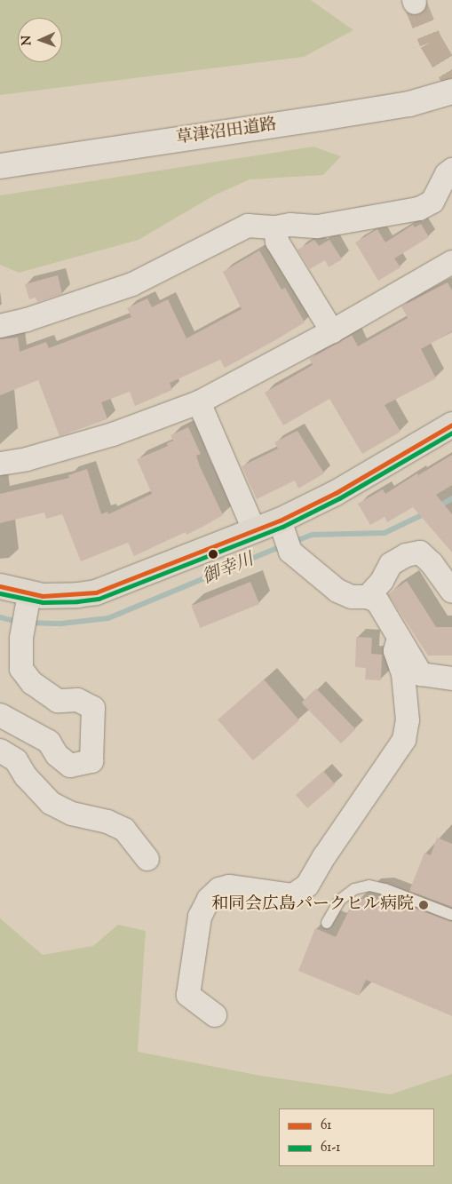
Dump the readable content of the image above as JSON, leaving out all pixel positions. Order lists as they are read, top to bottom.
{
  "streets": {
    "street": ["草津沼田道路"]
  },
  "water": ["御幸川"],
  "places": ["和同会広島パークヒル病院"],
  "lines": ["transit line 61", "transit line 61-1"],
  "legend": ["61", "61-1"],
  "north": "left"
}
